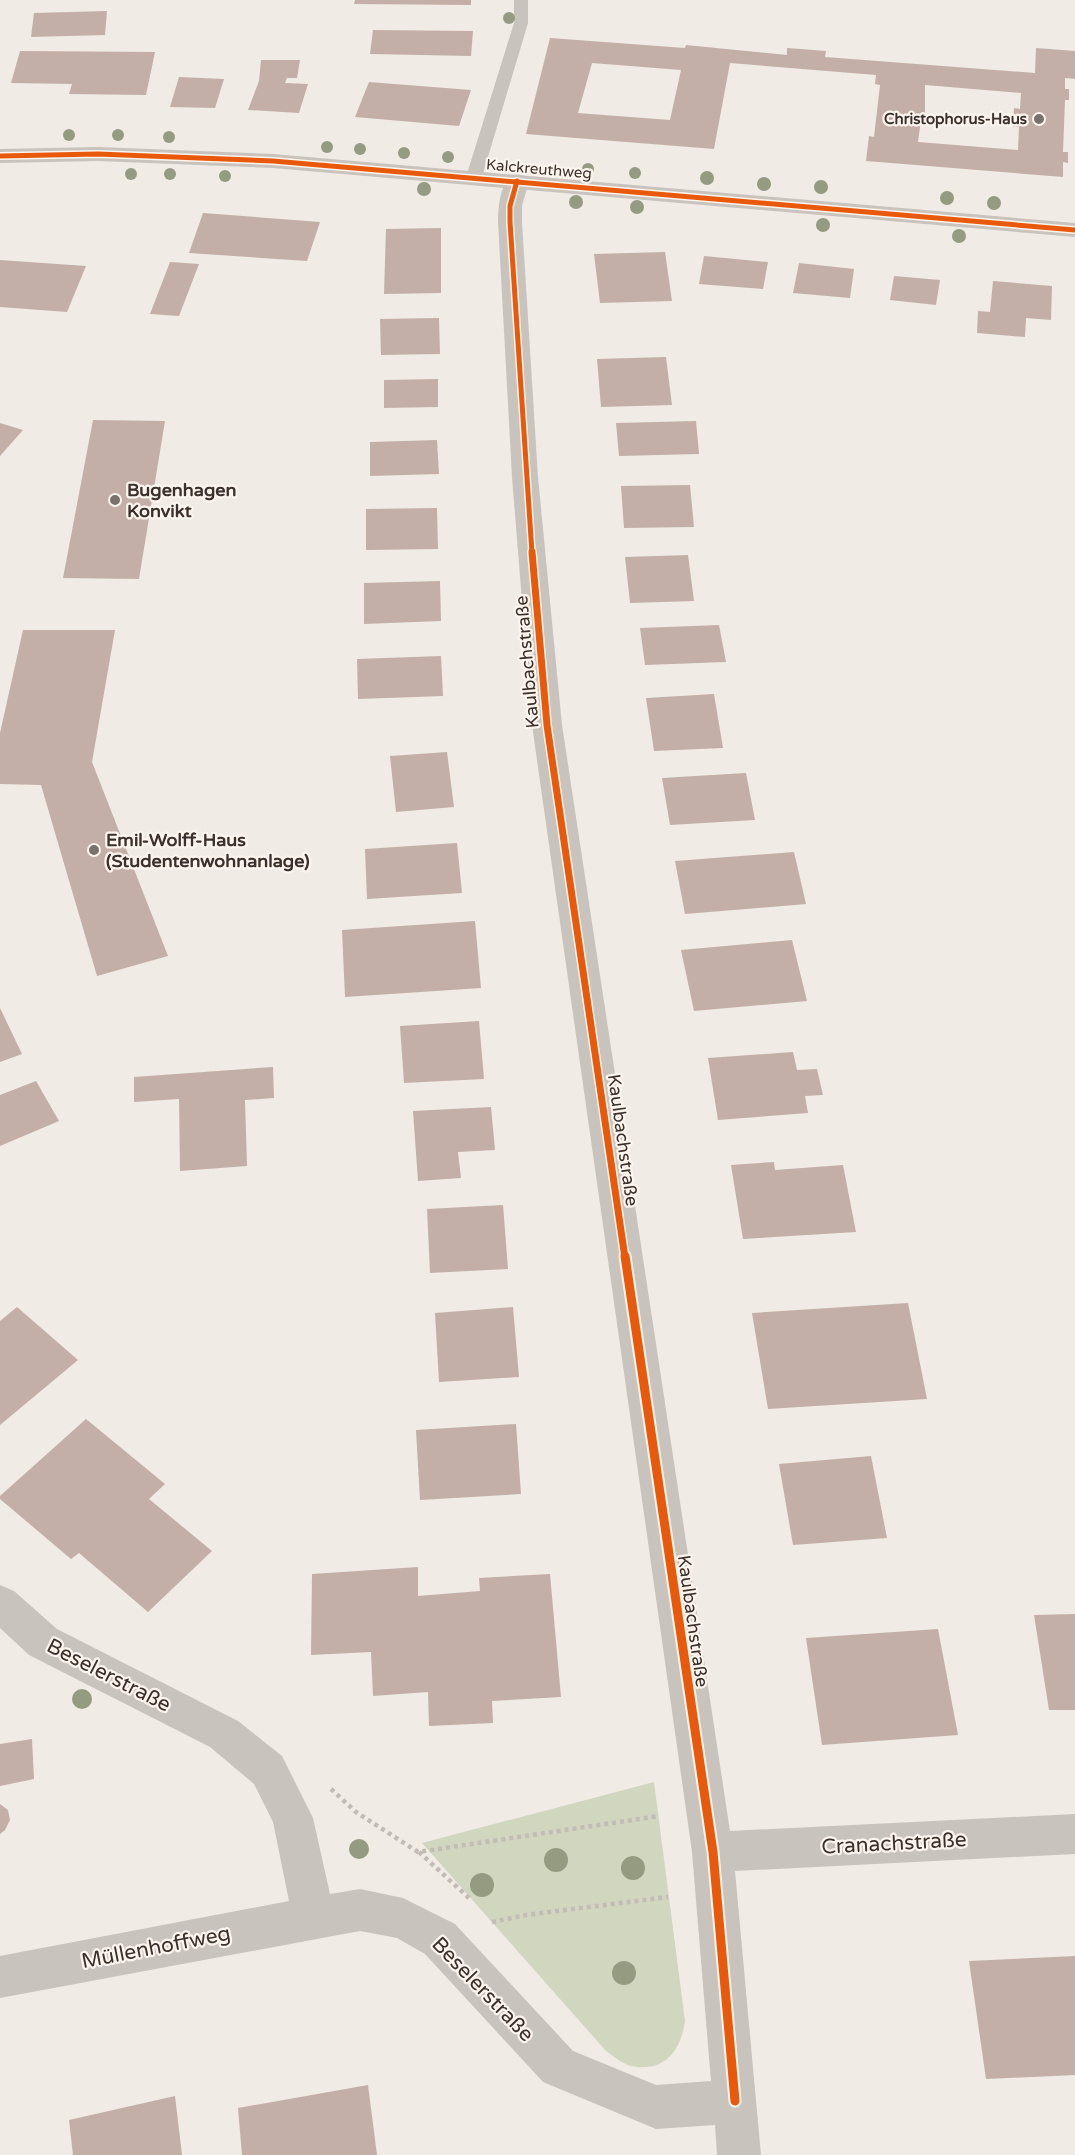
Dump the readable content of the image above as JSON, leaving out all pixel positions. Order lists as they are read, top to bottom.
{
  "streets": {
    "street": [
      "Kalckreuthweg",
      "Kaulbachstraße",
      "Beselerstraße",
      "Cranachstraße",
      "Müllenhoffweg"
    ]
  },
  "crossings": [
    ["Kalckreuthweg", "Kaulbachstraße"],
    ["Kaulbachstraße", "Beselerstraße"],
    ["Kaulbachstraße", "Cranachstraße"],
    ["Beselerstraße", "Müllenhoffweg"]
  ],
  "places": ["Christophorus-Haus", "Bugenhagen Konvikt", "Emil-Wolff-Haus (Studentenwohnanlage)"]
}
